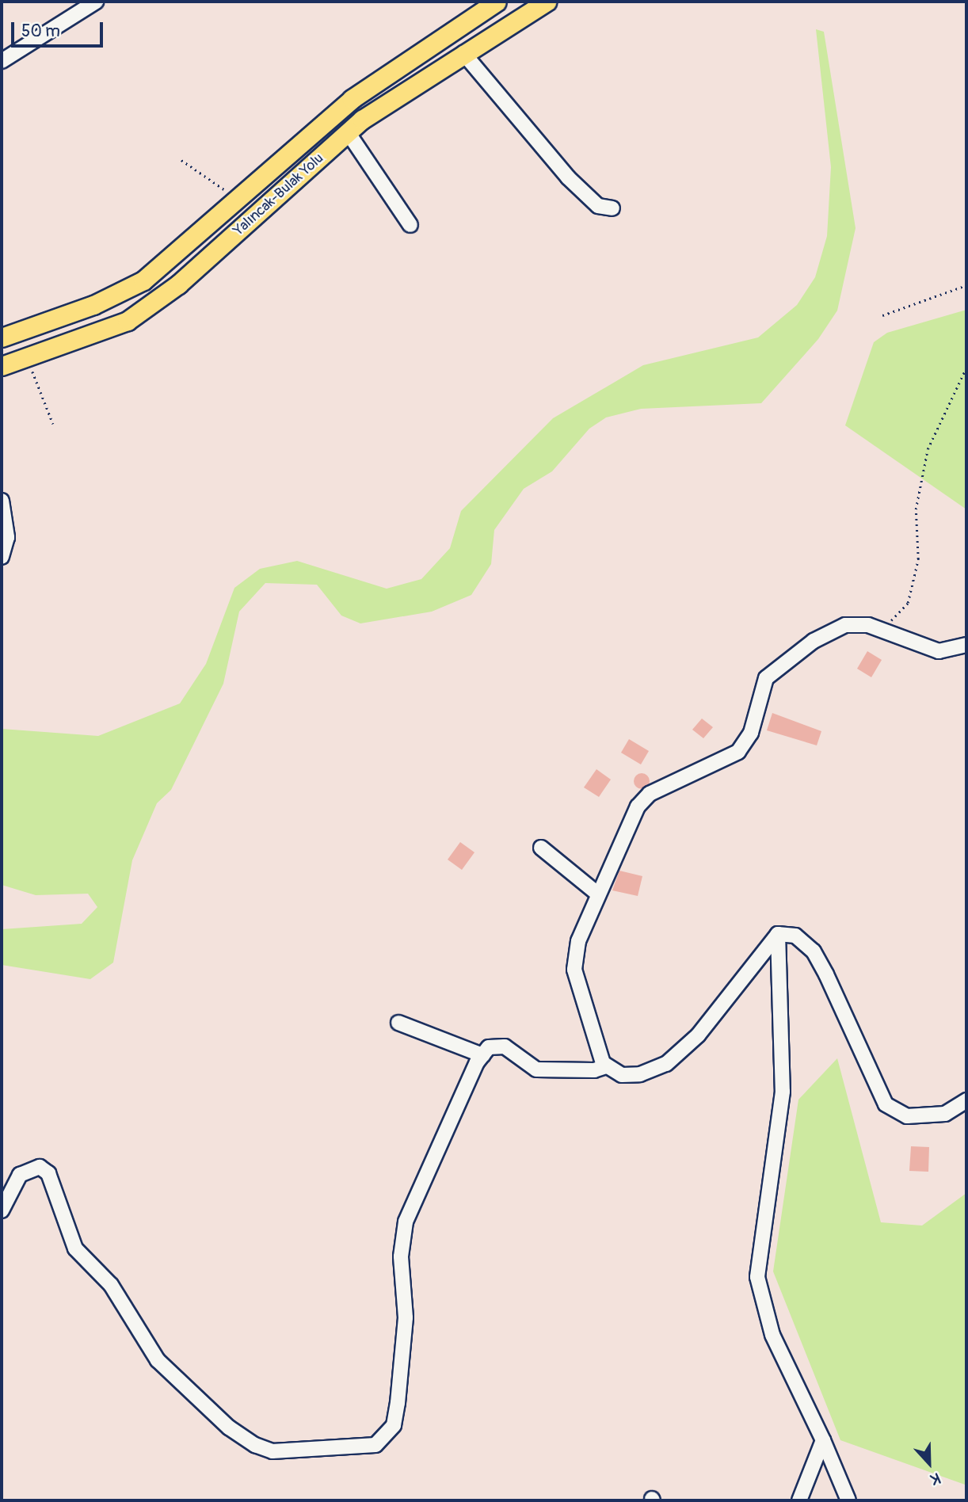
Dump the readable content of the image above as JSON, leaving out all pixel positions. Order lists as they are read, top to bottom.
{
  "streets": {
    "main road": ["Yalıncak-Bulak Yolu"]
  },
  "scale_bar": "50 m",
  "north": "bottom"
}
